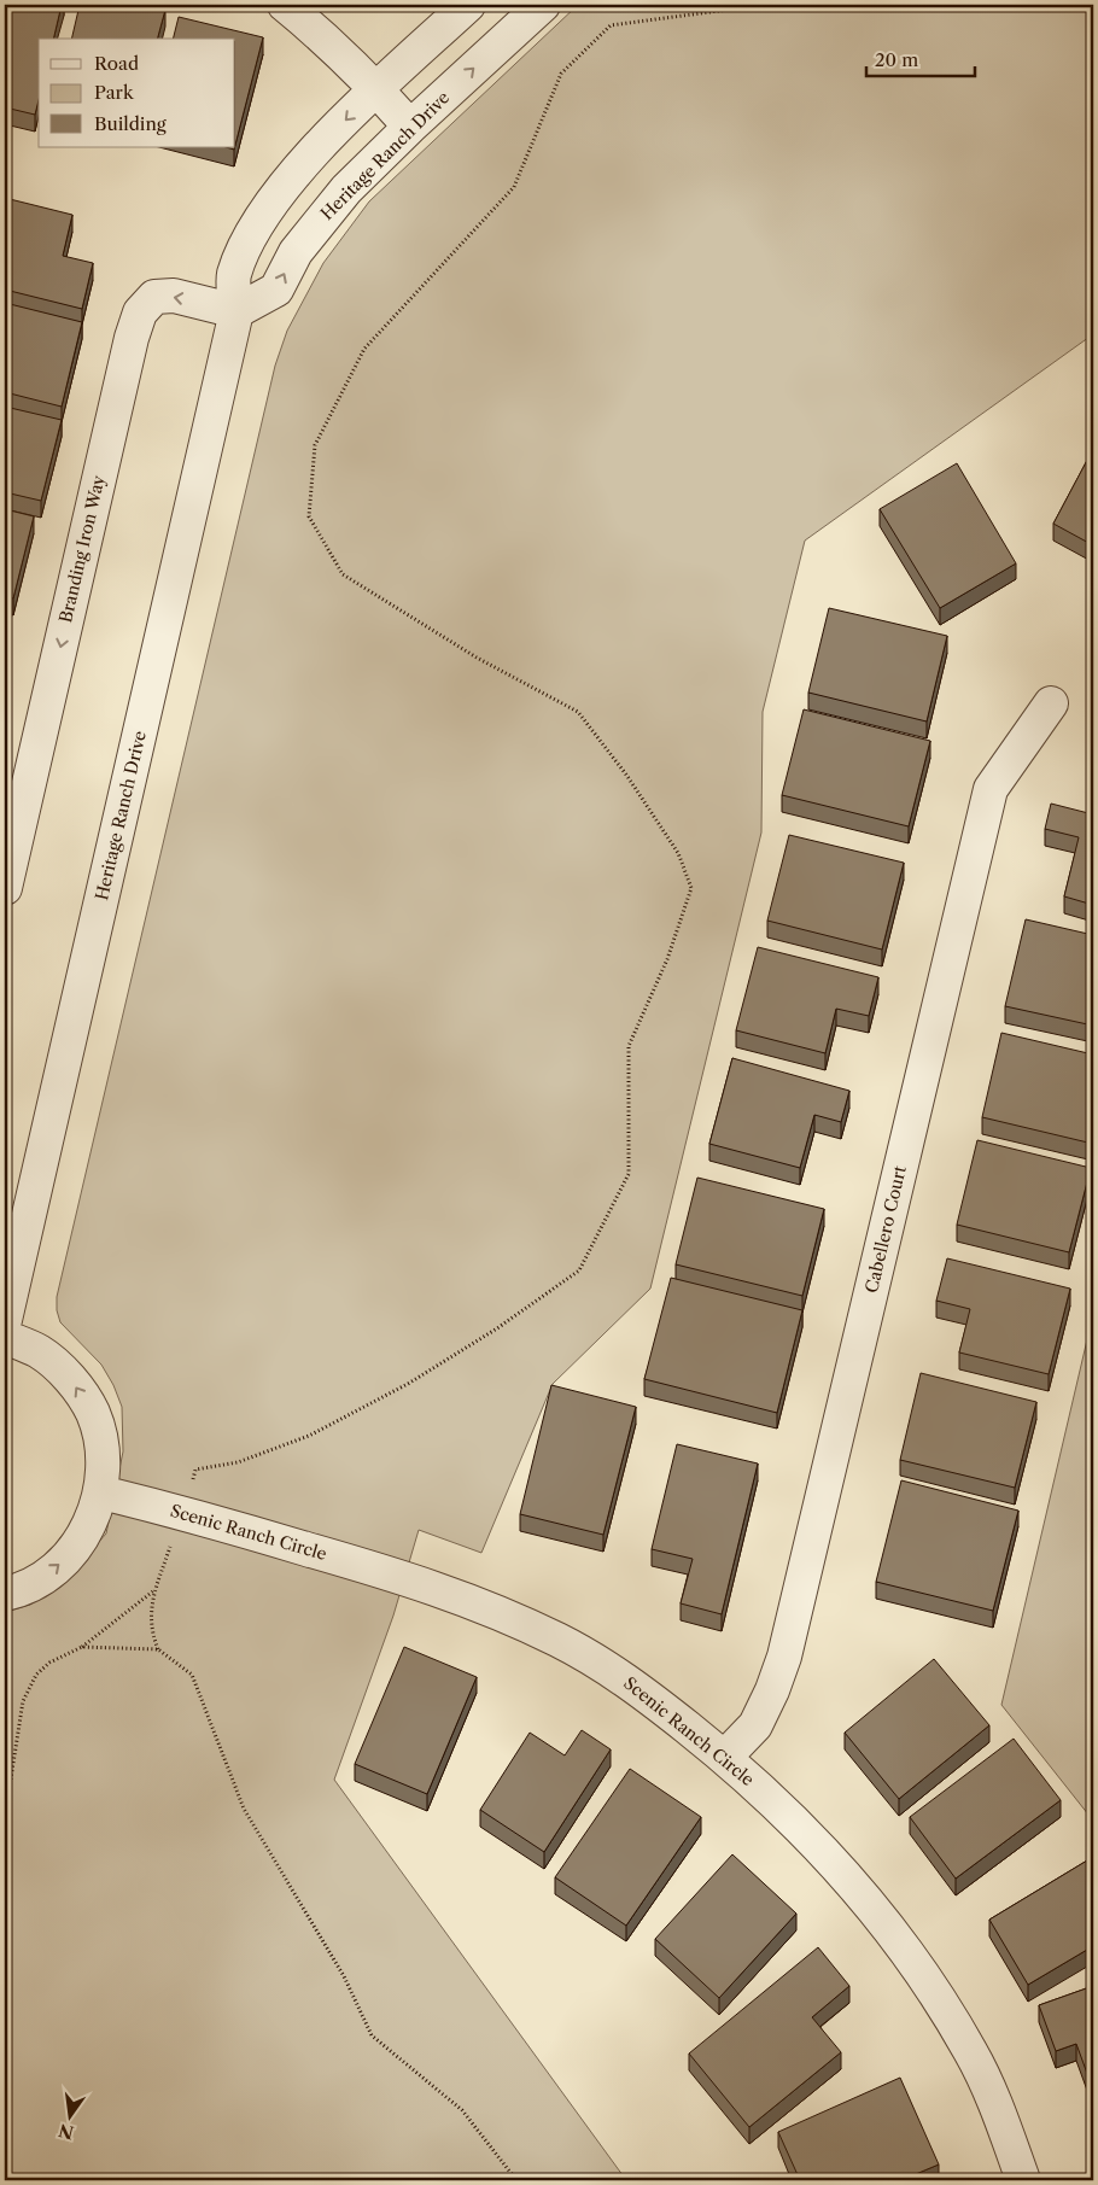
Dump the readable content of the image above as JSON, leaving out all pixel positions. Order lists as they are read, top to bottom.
{
  "streets": {
    "street": [
      "Heritage Ranch Drive",
      "Branding Iron Way",
      "Cabellero Court",
      "Scenic Ranch Circle"
    ]
  },
  "crossings": [
    ["Heritage Ranch Drive", "Branding Iron Way"],
    ["Cabellero Court", "Scenic Ranch Circle"]
  ],
  "one_way": ["Branding Iron Way"],
  "legend": ["Road", "Park", "Building"],
  "scale_bar": "20 m",
  "north": "bottom"
}
